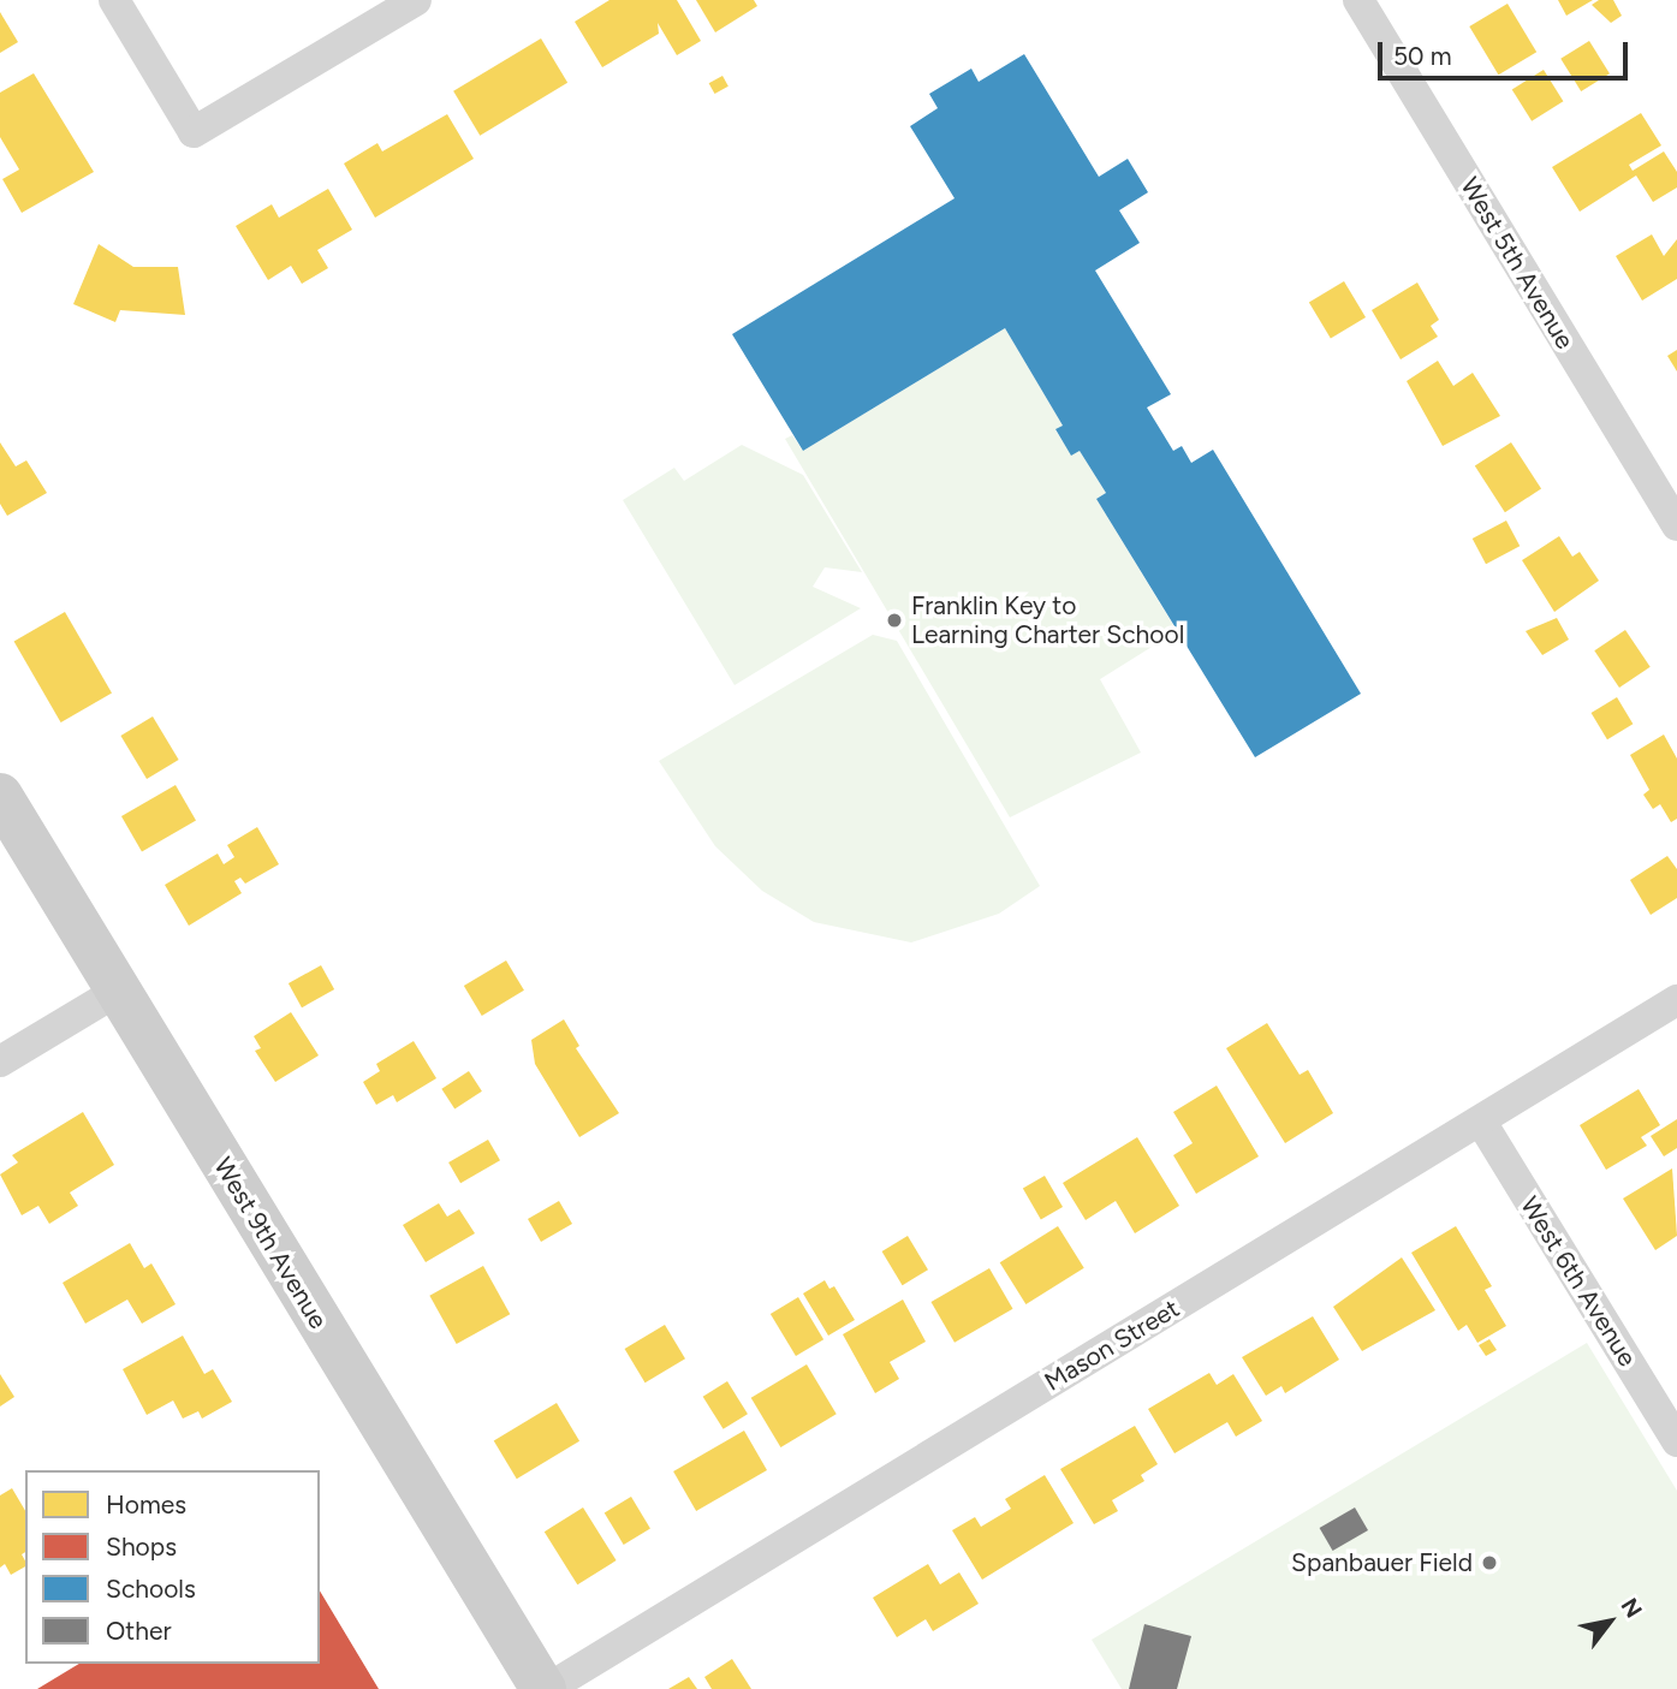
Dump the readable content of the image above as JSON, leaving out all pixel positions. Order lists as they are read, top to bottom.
{
  "streets": {
    "main road": ["West 9th Avenue"],
    "street": ["West 5th Avenue", "West 6th Avenue", "Mason Street"]
  },
  "crossings": [
    ["West 9th Avenue", "Mason Street"],
    ["West 6th Avenue", "Mason Street"]
  ],
  "places": ["Franklin Key to Learning Charter School", "Spanbauer Field"],
  "legend": [
    "Homes",
    "Shops",
    "Schools",
    "Other"
  ],
  "scale_bar": "50 m",
  "north": "top right"
}
